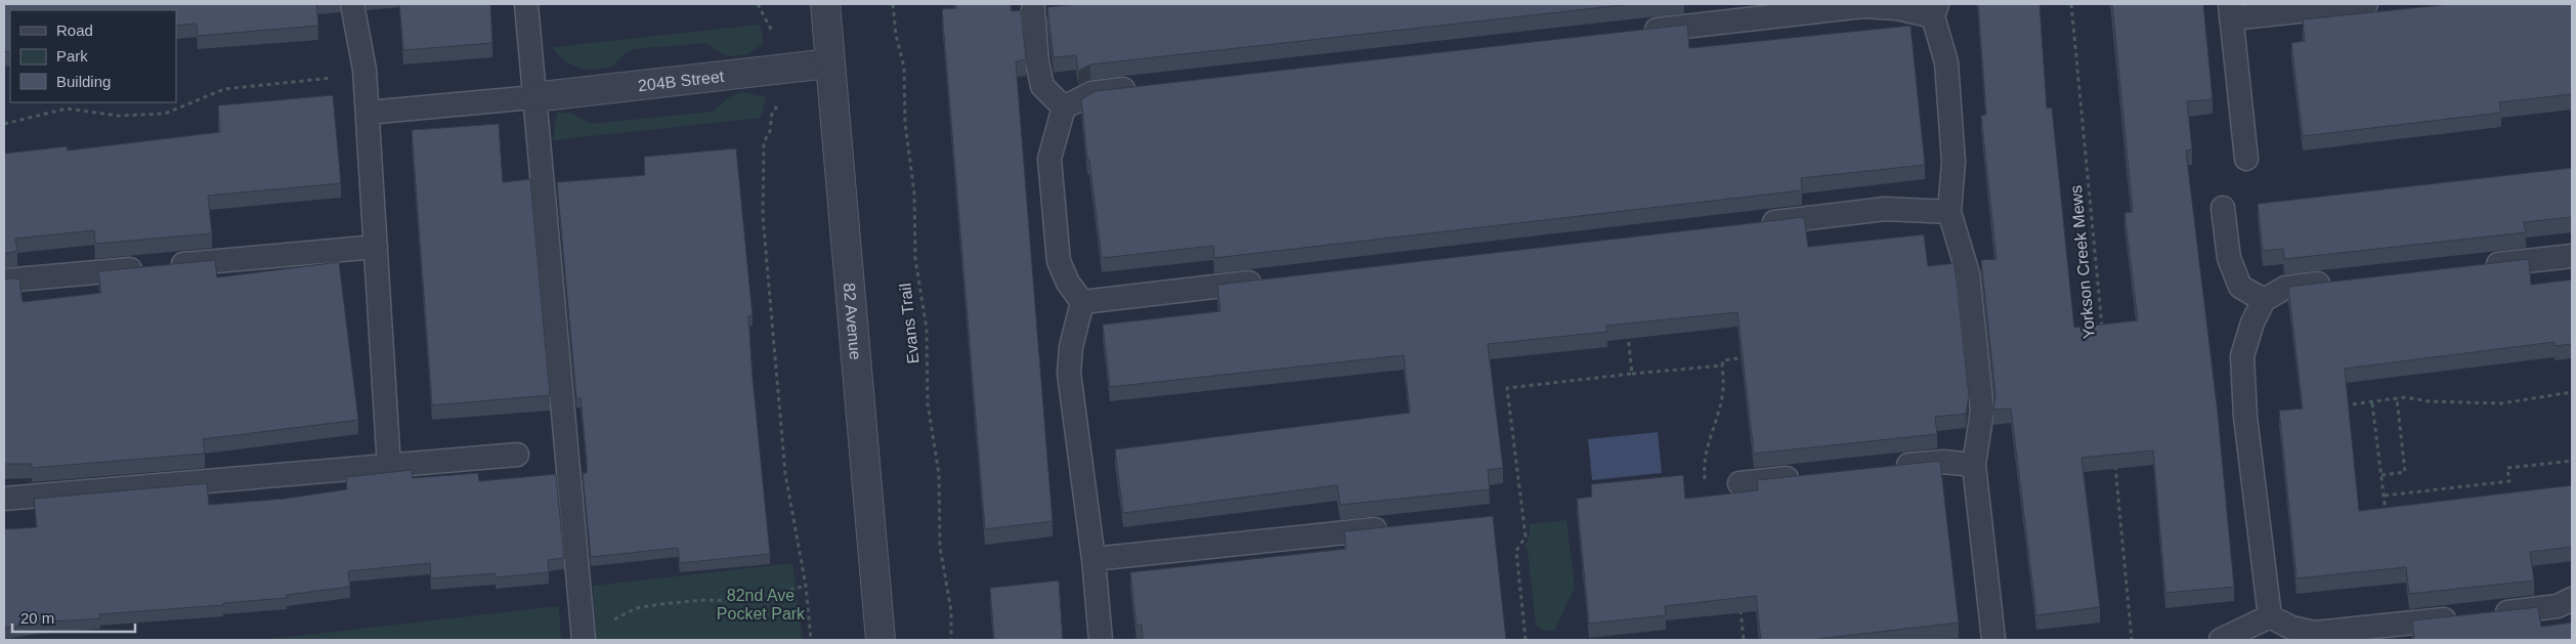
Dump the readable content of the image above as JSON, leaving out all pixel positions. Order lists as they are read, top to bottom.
{
  "streets": {
    "street": ["204B Street", "82 Avenue"],
    "path": ["Yorkson Creek Mews", "Evans Trail"]
  },
  "crossings": [
    ["204B Street", "82 Avenue"]
  ],
  "parks": ["82nd Ave Pocket Park"],
  "legend": ["Road", "Park", "Building"],
  "scale_bar": "20 m"
}
